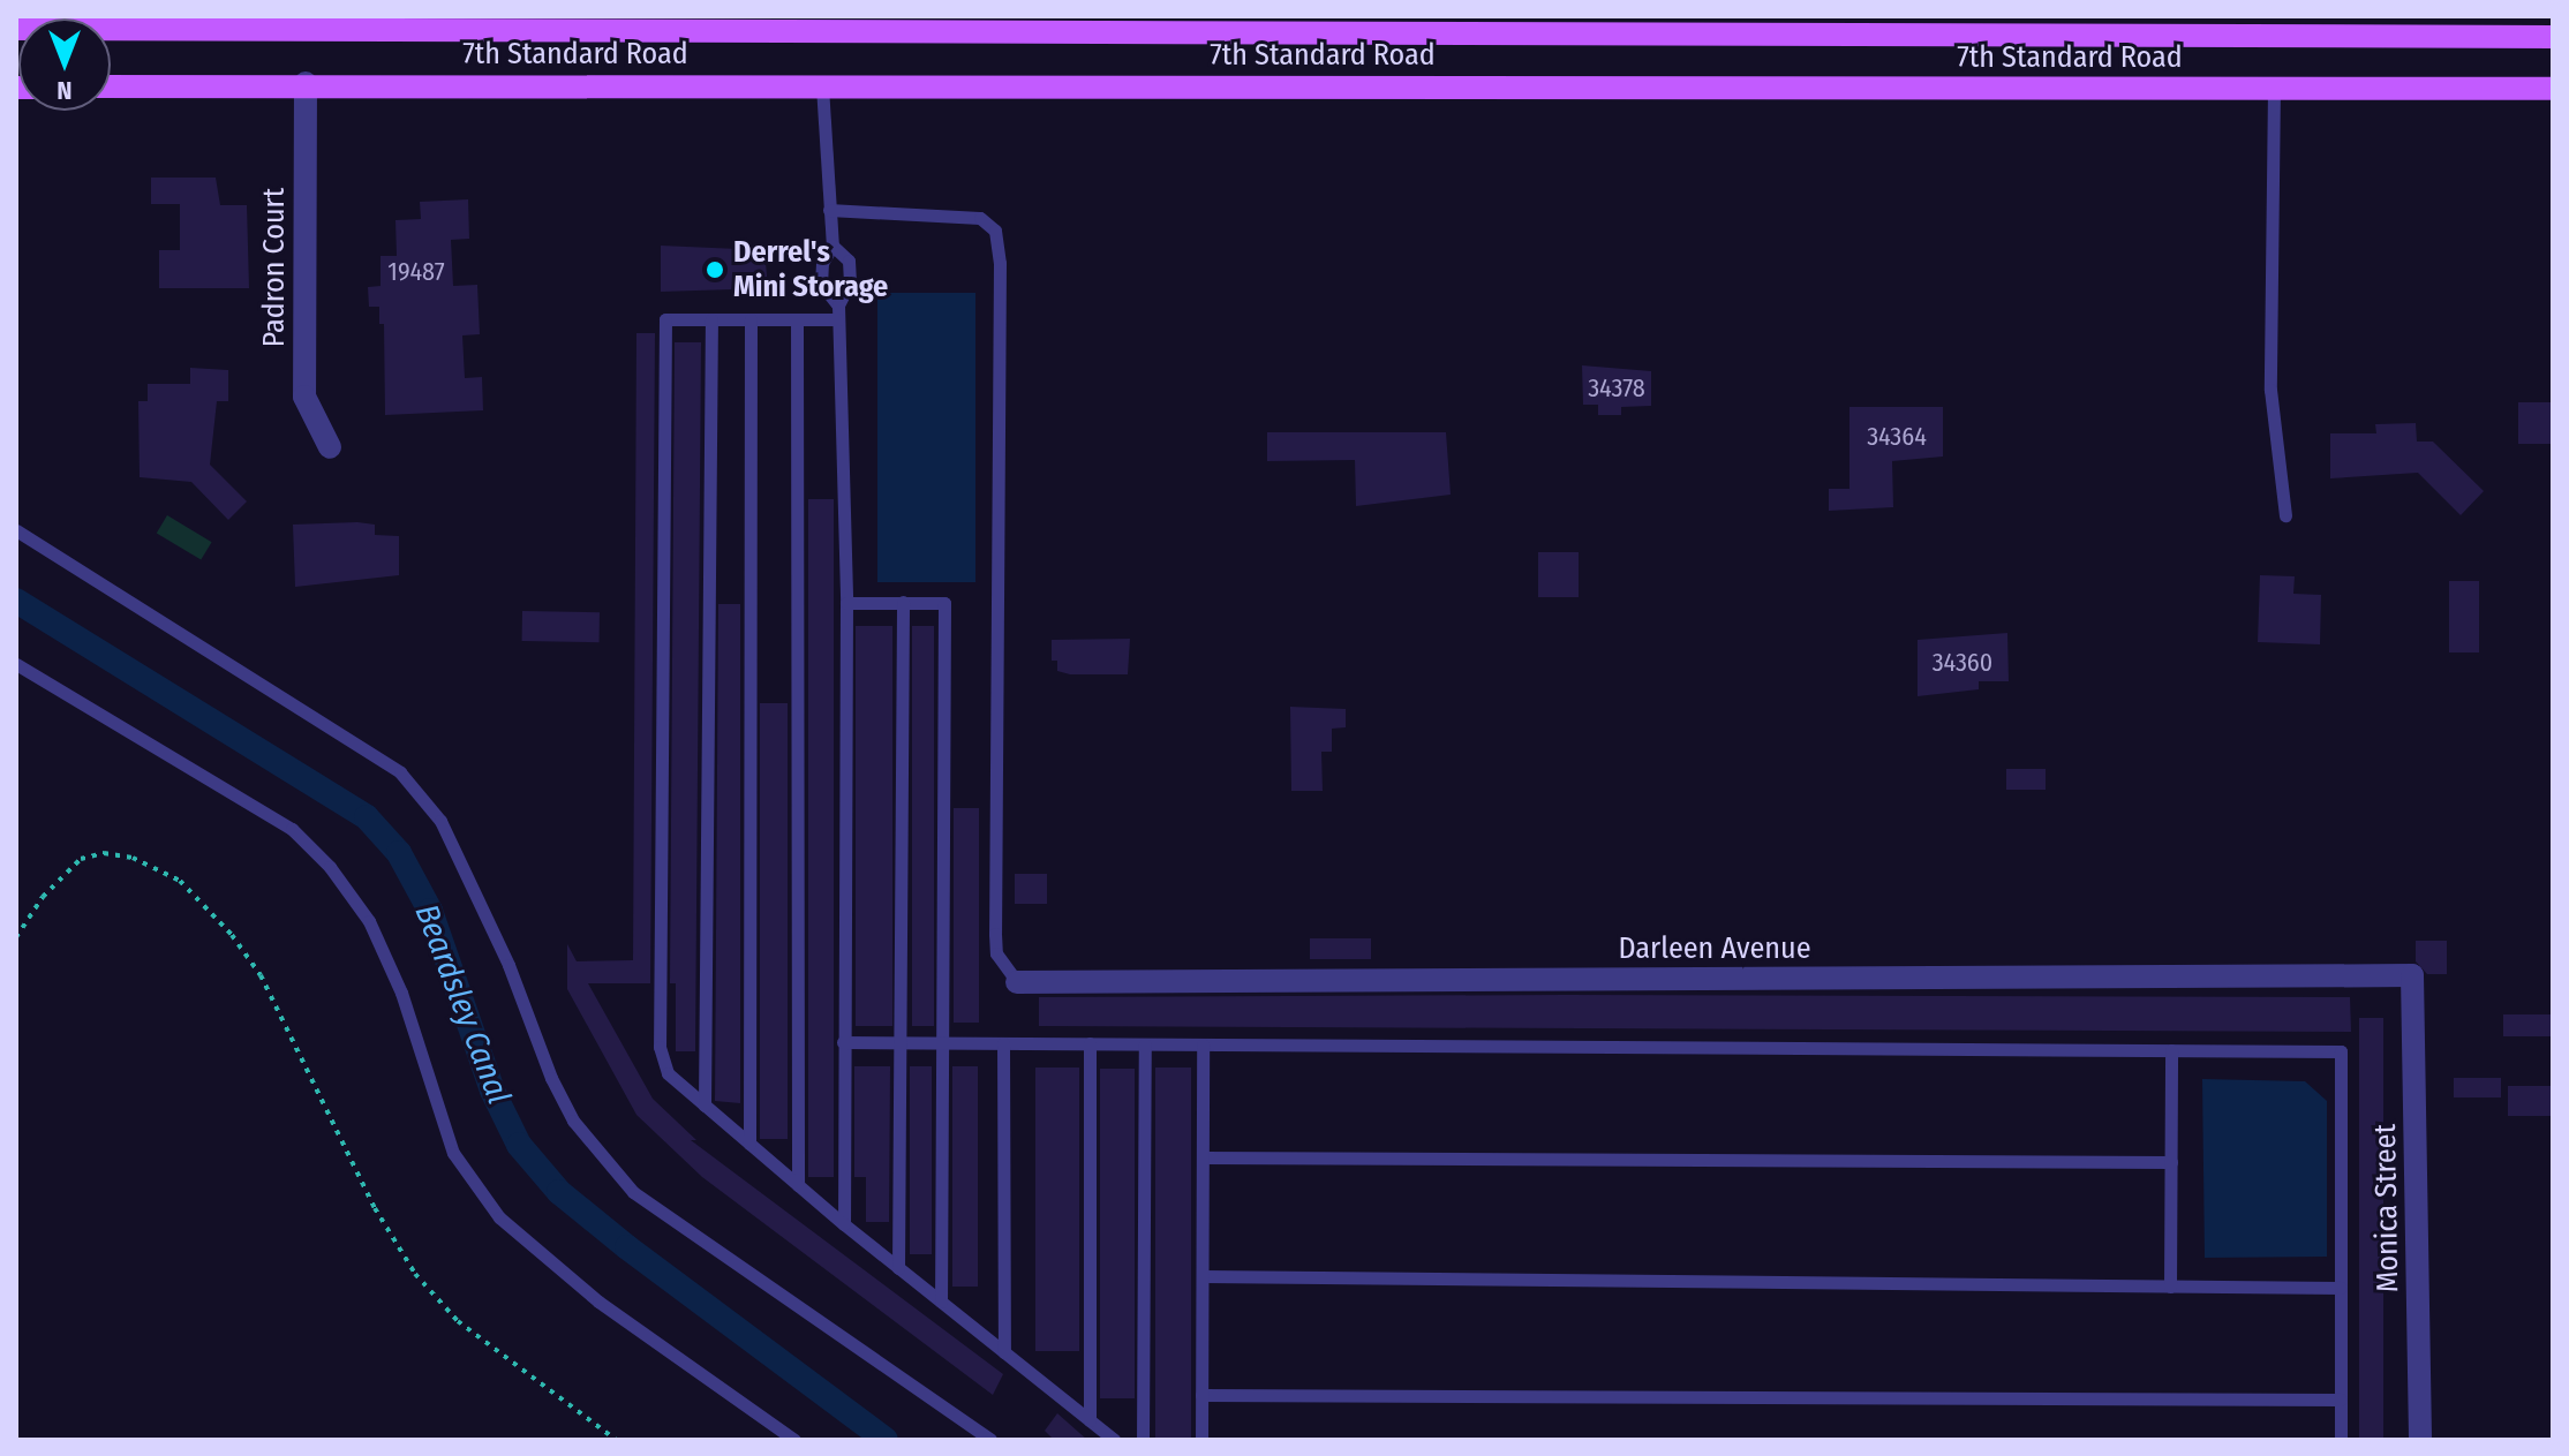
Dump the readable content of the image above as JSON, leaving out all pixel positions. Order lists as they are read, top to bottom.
{
  "streets": {
    "main road": ["7th Standard Road"],
    "street": ["Padron Court", "Darleen Avenue", "Monica Street"]
  },
  "crossings": [
    ["7th Standard Road", "Padron Court"],
    ["Darleen Avenue", "Monica Street"]
  ],
  "water": ["Beardsley Canal"],
  "places": ["Derrel's Mini Storage"],
  "house_numbers": [
    "19487",
    "34378",
    "34364",
    "34360"
  ],
  "north": "bottom"
}
